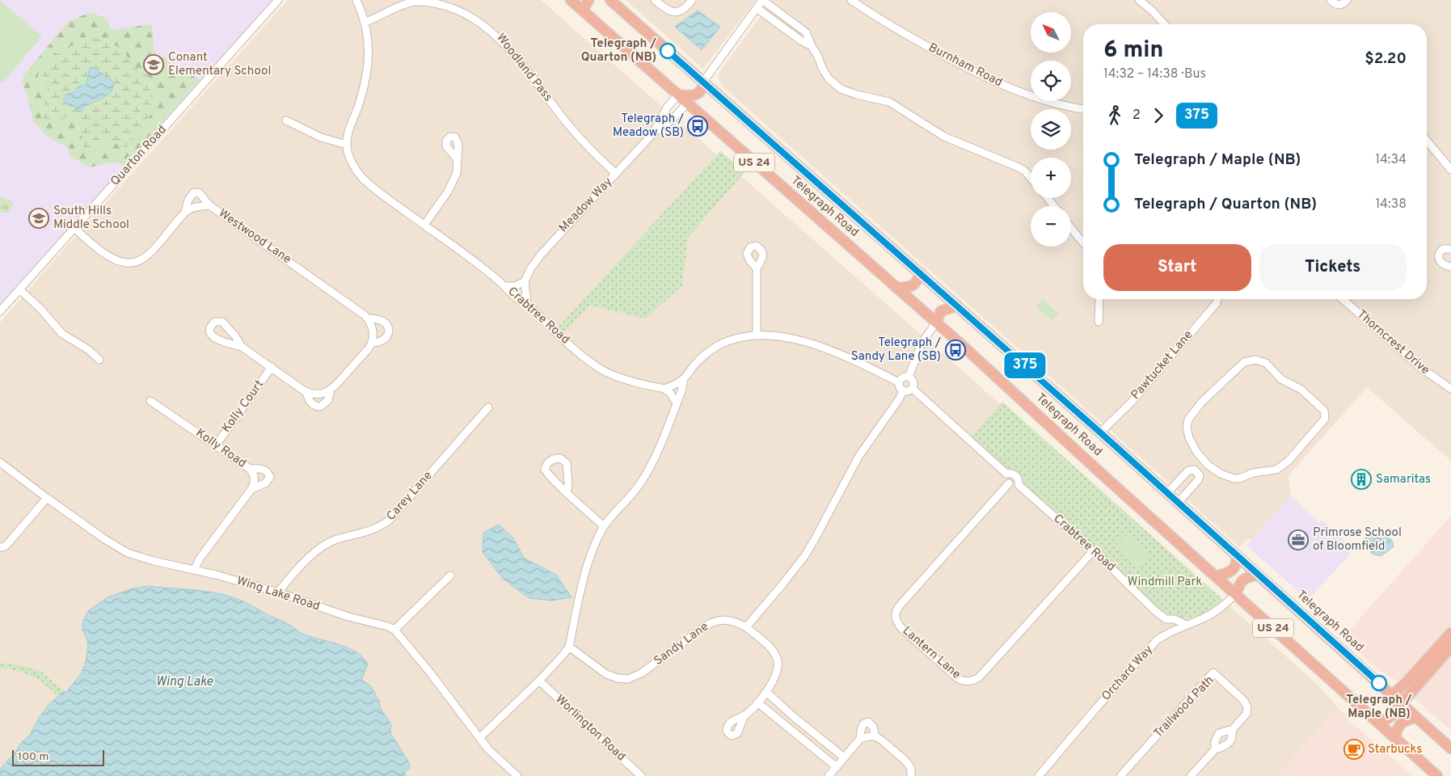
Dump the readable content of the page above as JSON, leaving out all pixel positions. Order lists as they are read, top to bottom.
{
  "streets": {
    "highway": ["US 24", "Telegraph Road"],
    "street": [
      "Burnham Road",
      "Woodland Pass",
      "Quarton Road",
      "Meadow Way",
      "Westwood Lane",
      "Crabtree Road",
      "Thorncrest Drive",
      "Pawtucket Lane",
      "Kolly Court",
      "Kolly Road",
      "Carey Lane",
      "Wing Lake Road",
      "Sandy Lane",
      "Lantern Lane",
      "Orchard Way",
      "Trailwood Path",
      "Worlington Road"
    ]
  },
  "crossings": [
    ["Woodland Pass", "Meadow Way"],
    ["Meadow Way", "Telegraph Road"],
    ["Telegraph Road", "Pawtucket Lane"],
    ["Telegraph Road", "Orchard Way"],
    ["Crabtree Road", "Lantern Lane"],
    ["Crabtree Road", "Orchard Way"],
    ["Kolly Court", "Kolly Road"],
    ["Carey Lane", "Wing Lake Road"]
  ],
  "water": ["Wing Lake"],
  "parks": ["Windmill Park"],
  "places": {
    "other": ["Telegraph / Quarton (NB)", "Telegraph / Maple (NB)"],
    "school or university": ["Conant Elementary School", "South Hills Middle School"],
    "bus stop": ["Telegraph / Meadow (SB)", "Telegraph / Sandy Lane (SB)"],
    "building": ["Samaritas"],
    "office": ["Primrose School of Bloomfield"],
    "cafe": ["Starbucks"]
  },
  "lines": ["bus line 375"],
  "scale_bar": "100 m",
  "north": "top left",
  "page": {
    "on_map": "375",
    "map_buttons": ["+", "−"],
    "heading": ["6 min", "14:32 – 14:38 · Bus", "$2.20"],
    "legs": ["2", "375"],
    "list": [
      {
        "name": "Telegraph / Maple (NB)",
        "value": "14:34"
      },
      {
        "name": "Telegraph / Quarton (NB)",
        "value": "14:38"
      }
    ],
    "buttons": ["Start", "Tickets"],
    "scale": "100 m"
  }
}
